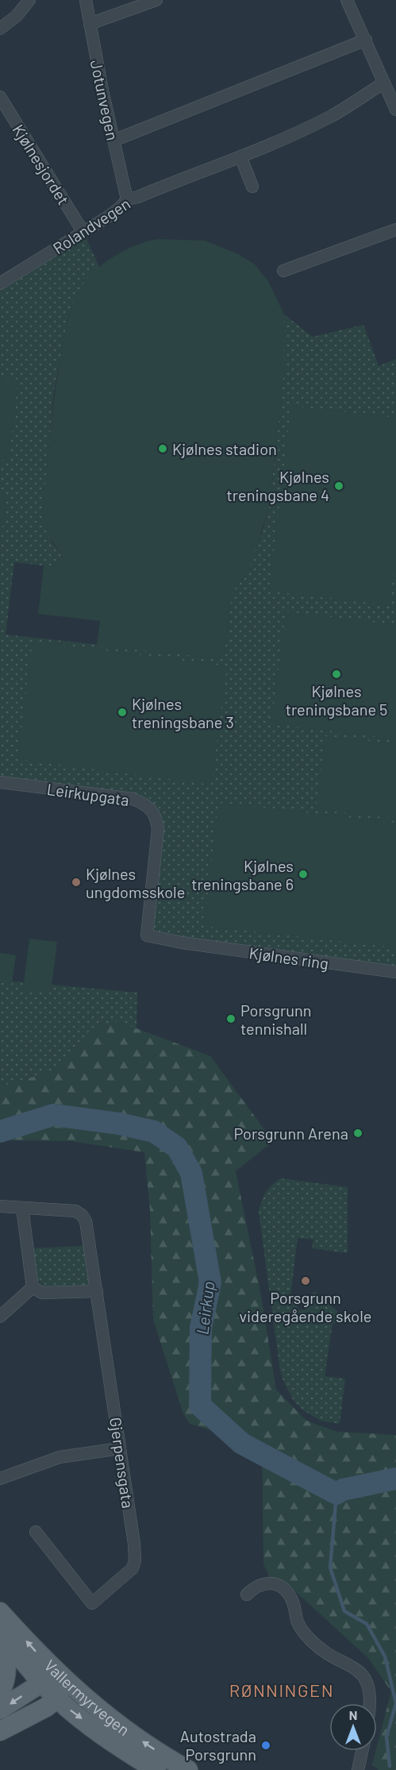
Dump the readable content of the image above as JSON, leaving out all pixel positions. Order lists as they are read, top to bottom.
{
  "streets": {
    "main road": ["Vallermyrvegen"],
    "street": [
      "Jotunvegen",
      "Kjølnesjordet",
      "Rolandvegen",
      "Leirkupgata",
      "Kjølnes ring",
      "Gjerpensgata"
    ]
  },
  "crossings": [
    ["Jotunvegen", "Rolandvegen"],
    ["Kjølnesjordet", "Rolandvegen"],
    ["Leirkupgata", "Kjølnes ring"]
  ],
  "districts": ["RØNNINGEN"],
  "water": ["Leirkup"],
  "places": [
    "Kjølnes stadion",
    "Kjølnes treningsbane 4",
    "Kjølnes treningsbane 5",
    "Kjølnes treningsbane 3",
    "Kjølnes treningsbane 6",
    "Kjølnes ungdomsskole",
    "Porsgrunn tennishall",
    "Porsgrunn Arena",
    "Porsgrunn videregående skole",
    "Autostrada Porsgrunn"
  ],
  "north": "top"
}
